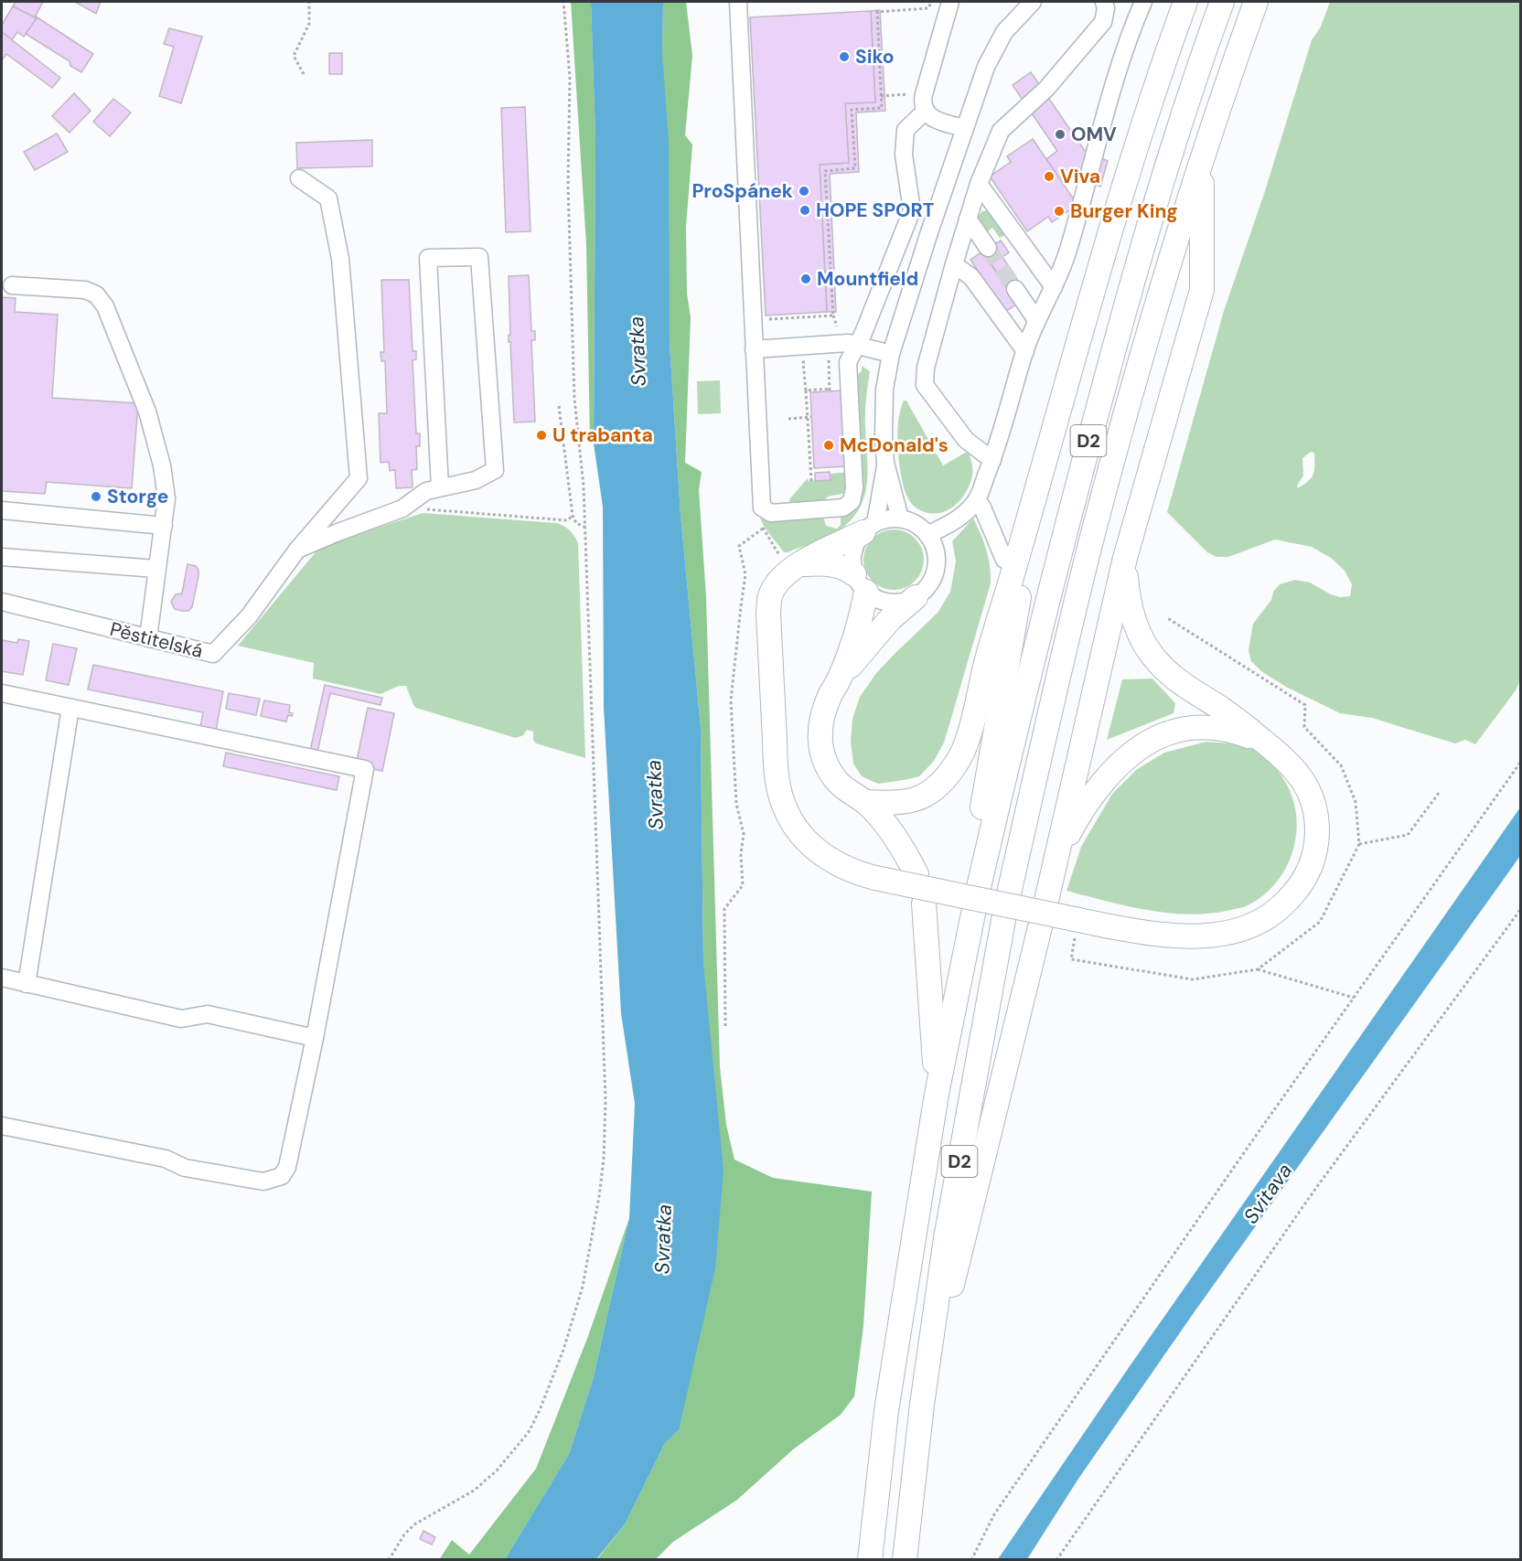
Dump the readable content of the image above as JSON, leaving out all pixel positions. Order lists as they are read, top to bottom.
{
  "streets": {
    "highway": ["D2"],
    "street": ["Pěstitelská"]
  },
  "water": ["Svratka", "Svitava"],
  "places": [
    "Siko",
    "OMV",
    "Viva",
    "ProSpánek",
    "HOPE SPORT",
    "Burger King",
    "Mountfield",
    "U trabanta",
    "McDonald's",
    "Storge"
  ]
}
